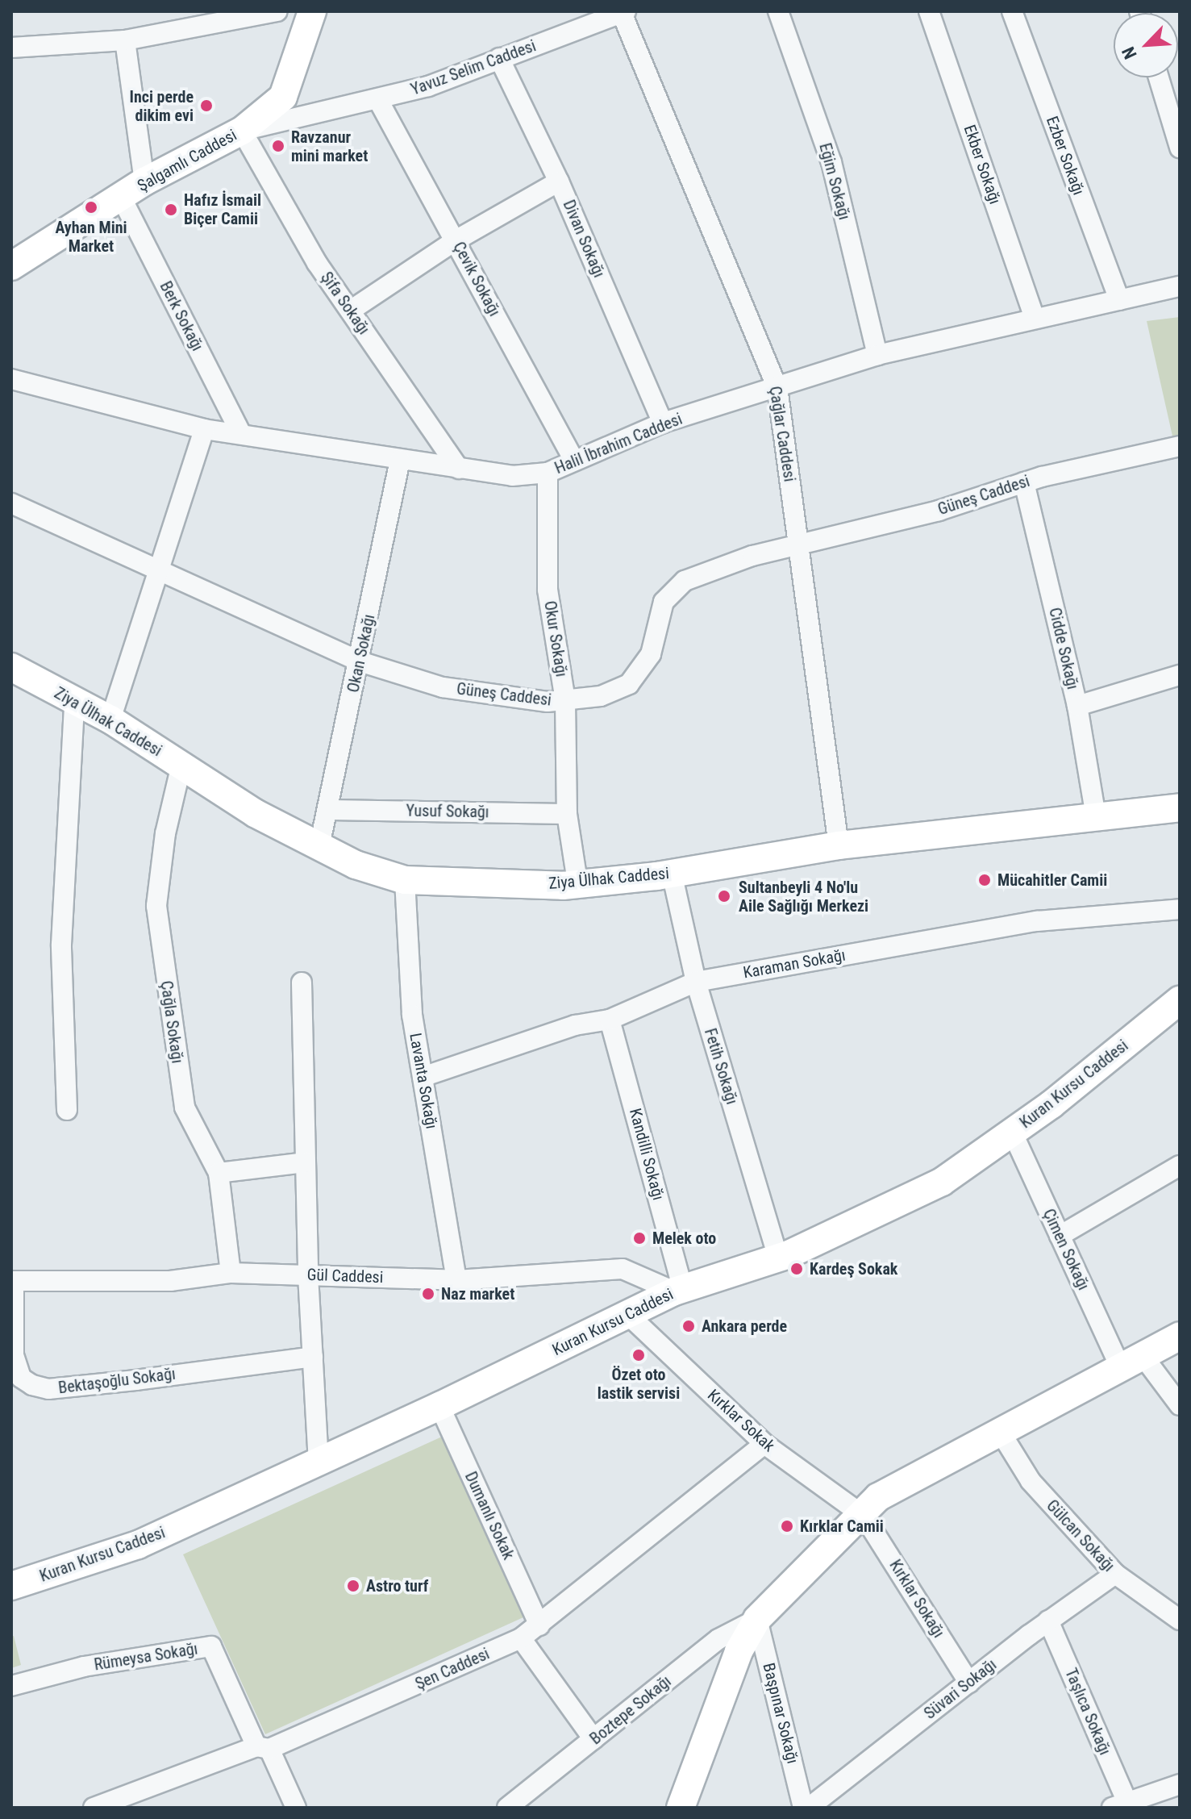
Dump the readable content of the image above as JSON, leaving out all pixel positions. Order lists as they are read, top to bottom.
{
  "streets": {
    "street": [
      "Yavuz Selim Caddesi",
      "Ezber Sokağı",
      "Şalgamlı Caddesi",
      "Ekber Sokağı",
      "Eğim Sokağı",
      "Divan Sokağı",
      "Çevik Sokağı",
      "Şifa Sokağı",
      "Berk Sokağı",
      "Çağlar Caddesi",
      "Halil İbrahim Caddesi",
      "Güneş Caddesi",
      "Okur Sokağı",
      "Cidde Sokağı",
      "Okan Sokağı",
      "Ziya Ülhak Caddesi",
      "Yusuf Sokağı",
      "Karaman Sokağı",
      "Çağla Sokağı",
      "Fetih Sokağı",
      "Lavanta Sokağı",
      "Kuran Kursu Caddesi",
      "Kandilli Sokağı",
      "Çimen Sokağı",
      "Gül Caddesi",
      "Bektaşoğlu Sokağı",
      "Kırklar Sokak",
      "Dumanlı Sokak",
      "Gülcan Sokağı",
      "Kırklar Sokağı",
      "Rümeysa Sokağı",
      "Şen Caddesi",
      "Süvari Sokağı",
      "Boztepe Sokağı",
      "Taşlıca Sokağı",
      "Başpınar Sokağı"
    ]
  },
  "crossings": [
    ["Yavuz Selim Caddesi", "Şalgamlı Caddesi"],
    ["Yavuz Selim Caddesi", "Divan Sokağı"],
    ["Yavuz Selim Caddesi", "Çevik Sokağı"],
    ["Yavuz Selim Caddesi", "Şifa Sokağı"],
    ["Yavuz Selim Caddesi", "Çağlar Caddesi"],
    ["Ezber Sokağı", "Halil İbrahim Caddesi"],
    ["Şalgamlı Caddesi", "Şifa Sokağı"],
    ["Şalgamlı Caddesi", "Berk Sokağı"],
    ["Ekber Sokağı", "Halil İbrahim Caddesi"],
    ["Eğim Sokağı", "Halil İbrahim Caddesi"],
    ["Divan Sokağı", "Halil İbrahim Caddesi"],
    ["Çevik Sokağı", "Halil İbrahim Caddesi"],
    ["Şifa Sokağı", "Halil İbrahim Caddesi"],
    ["Berk Sokağı", "Halil İbrahim Caddesi"],
    ["Çağlar Caddesi", "Halil İbrahim Caddesi"],
    ["Çağlar Caddesi", "Güneş Caddesi"],
    ["Çağlar Caddesi", "Ziya Ülhak Caddesi"],
    ["Halil İbrahim Caddesi", "Okur Sokağı"],
    ["Halil İbrahim Caddesi", "Okan Sokağı"],
    ["Güneş Caddesi", "Okur Sokağı"],
    ["Güneş Caddesi", "Cidde Sokağı"],
    ["Güneş Caddesi", "Okan Sokağı"],
    ["Okur Sokağı", "Ziya Ülhak Caddesi"],
    ["Okur Sokağı", "Yusuf Sokağı"],
    ["Cidde Sokağı", "Ziya Ülhak Caddesi"],
    ["Okan Sokağı", "Ziya Ülhak Caddesi"],
    ["Okan Sokağı", "Yusuf Sokağı"],
    ["Ziya Ülhak Caddesi", "Çağla Sokağı"],
    ["Ziya Ülhak Caddesi", "Fetih Sokağı"],
    ["Ziya Ülhak Caddesi", "Lavanta Sokağı"],
    ["Karaman Sokağı", "Fetih Sokağı"],
    ["Karaman Sokağı", "Lavanta Sokağı"],
    ["Karaman Sokağı", "Kandilli Sokağı"],
    ["Çağla Sokağı", "Gül Caddesi"],
    ["Fetih Sokağı", "Kuran Kursu Caddesi"],
    ["Lavanta Sokağı", "Gül Caddesi"],
    ["Kuran Kursu Caddesi", "Kandilli Sokağı"],
    ["Kuran Kursu Caddesi", "Çimen Sokağı"],
    ["Kuran Kursu Caddesi", "Gül Caddesi"],
    ["Kuran Kursu Caddesi", "Kırklar Sokak"],
    ["Kuran Kursu Caddesi", "Dumanlı Sokak"],
    ["Kandilli Sokağı", "Gül Caddesi"],
    ["Gül Caddesi", "Bektaşoğlu Sokağı"],
    ["Kırklar Sokak", "Kırklar Sokağı"],
    ["Kırklar Sokak", "Şen Caddesi"],
    ["Dumanlı Sokak", "Şen Caddesi"],
    ["Gülcan Sokağı", "Süvari Sokağı"],
    ["Kırklar Sokağı", "Süvari Sokağı"],
    ["Rümeysa Sokağı", "Şen Caddesi"],
    ["Süvari Sokağı", "Taşlıca Sokağı"],
    ["Boztepe Sokağı", "Başpınar Sokağı"]
  ],
  "places": [
    "Inci perde dikim evi",
    "Ravzanur mini market",
    "Ayhan Mini Market",
    "Hafız İsmail Biçer Camii",
    "Mücahitler Camii",
    "Sultanbeyli 4 No'lu Aile Sağlığı Merkezi",
    "Melek oto",
    "Kardeş Sokak",
    "Naz market",
    "Ankara perde",
    "Özet oto lastik servisi",
    "Kırklar Camii",
    "Astro turf"
  ],
  "north": "bottom left"
}
